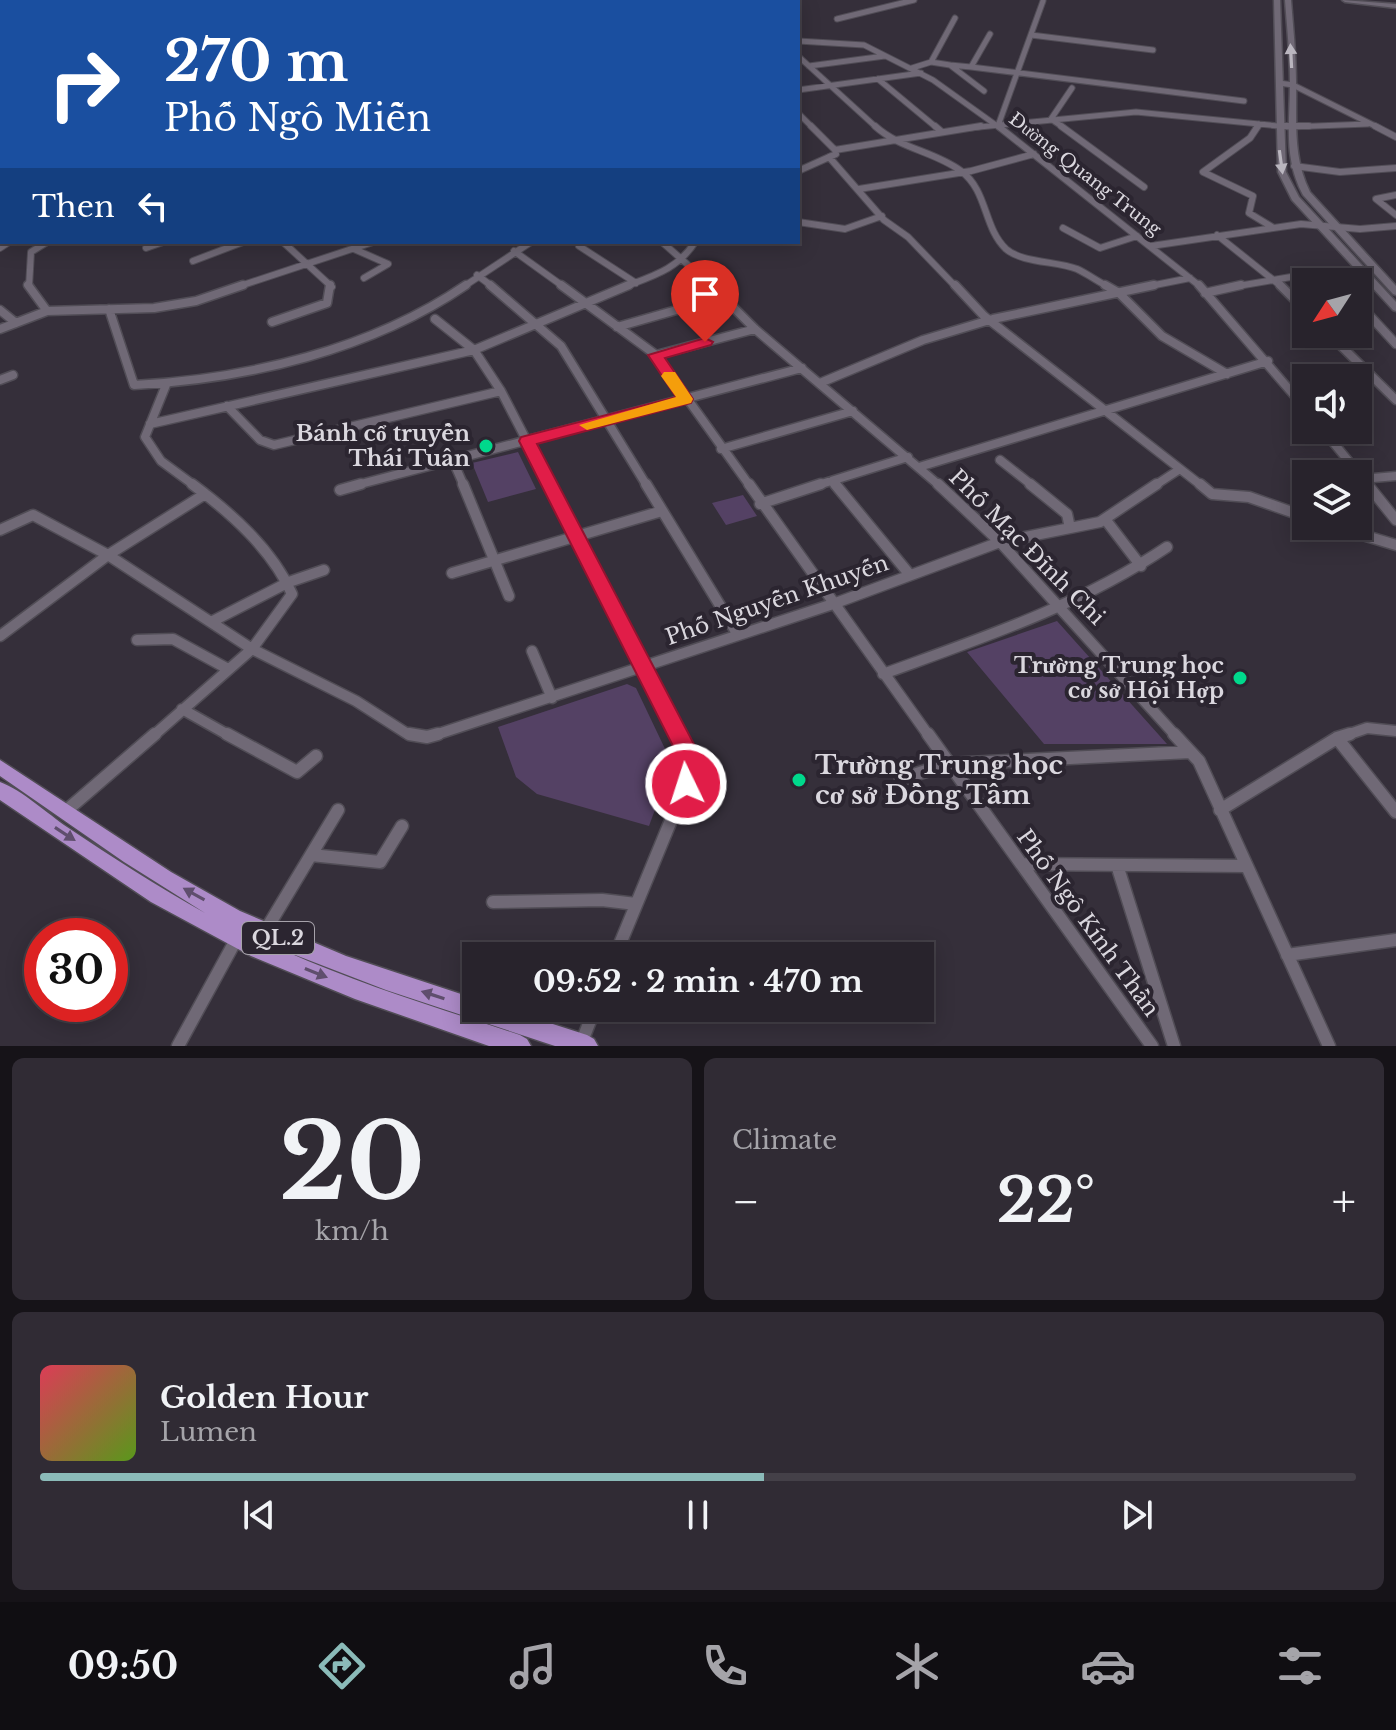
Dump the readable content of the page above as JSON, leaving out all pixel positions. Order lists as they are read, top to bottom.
{
  "streets": {
    "main road": ["QL.2"],
    "street": [
      "Đường Quang Trung",
      "Phố Mạc Đĩnh Chi",
      "Phố Nguyễn Khuyến",
      "Phố Ngô Kính Thần"
    ]
  },
  "crossings": [
    ["Phố Mạc Đĩnh Chi", "Phố Nguyễn Khuyến"],
    ["Phố Nguyễn Khuyến", "Phố Ngô Kính Thần"]
  ],
  "places": ["Bánh cổ truyền Thái Tuân", "Trường Trung học cơ sở Hội Hợp", "Trường Trung học cơ sở Đồng Tâm"],
  "north": "bottom left",
  "page": {
    "turn": ["270 m", "Phố Ngô Miễn"],
    "then": "Then",
    "limit": "30",
    "trip": "09:52 · 2 min · 470 m",
    "tile": [
      ["20", "km/h"],
      "Climate"
    ],
    "heat": ["−", "22°", "+"],
    "song": ["Golden Hour", "Lumen"],
    "tabs": "09:50"
  }
}
